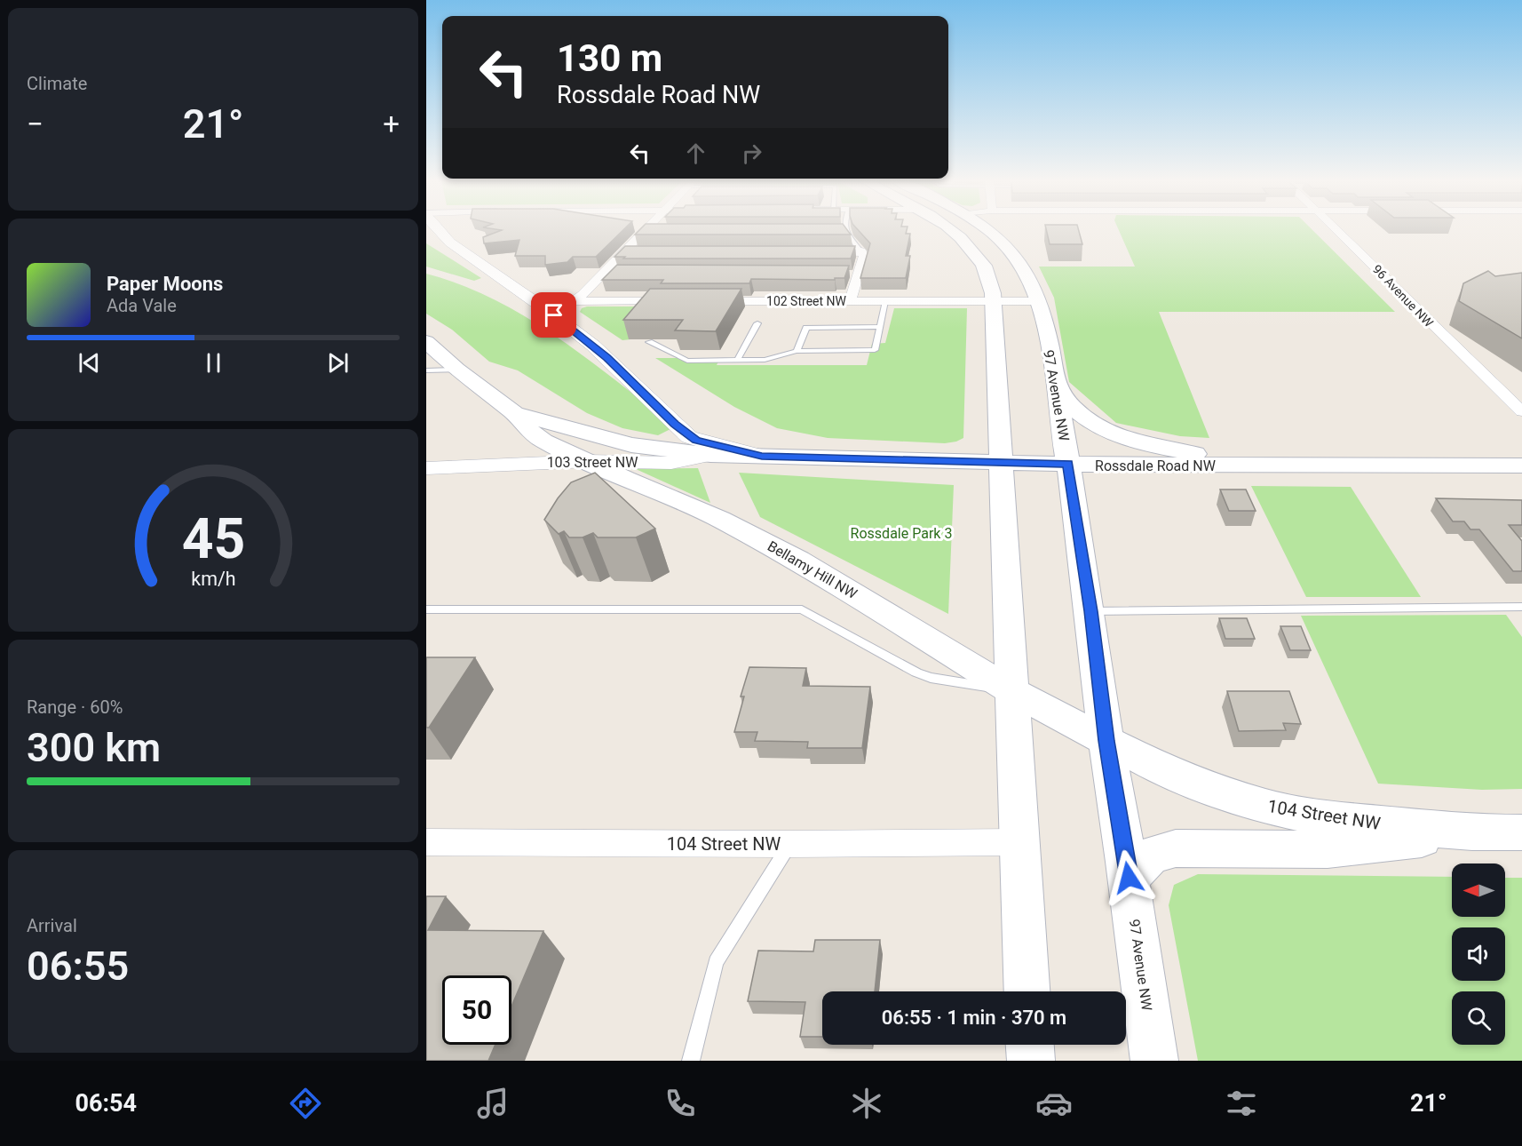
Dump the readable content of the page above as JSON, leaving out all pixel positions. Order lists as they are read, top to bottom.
{
  "streets": {
    "main road": [
      "97 Avenue NW",
      "Rossdale Road NW",
      "Bellamy Hill NW",
      "104 Street NW"
    ],
    "street": ["96 Avenue NW", "102 Street NW", "103 Street NW"]
  },
  "crossings": [
    ["102 Street NW", "97 Avenue NW"],
    ["97 Avenue NW", "Rossdale Road NW"],
    ["97 Avenue NW", "Bellamy Hill NW"],
    ["97 Avenue NW", "104 Street NW"],
    ["103 Street NW", "Bellamy Hill NW"],
    ["Rossdale Road NW", "Bellamy Hill NW"],
    ["Bellamy Hill NW", "104 Street NW"]
  ],
  "parks": ["Rossdale Park 3"],
  "north": "left",
  "page": {
    "tile": [
      "Climate",
      ["Range · 60%", "300 km"],
      ["Arrival", "06:55"]
    ],
    "turn": ["130 m", "Rossdale Road NW"],
    "heat": ["−", "21°", "+"],
    "song": ["Paper Moons", "Ada Vale"],
    "limit": "50",
    "trip": "06:55 · 1 min · 370 m",
    "tabs": ["06:54", "21°"],
    "gauge": ["45", "km/h"]
  }
}
